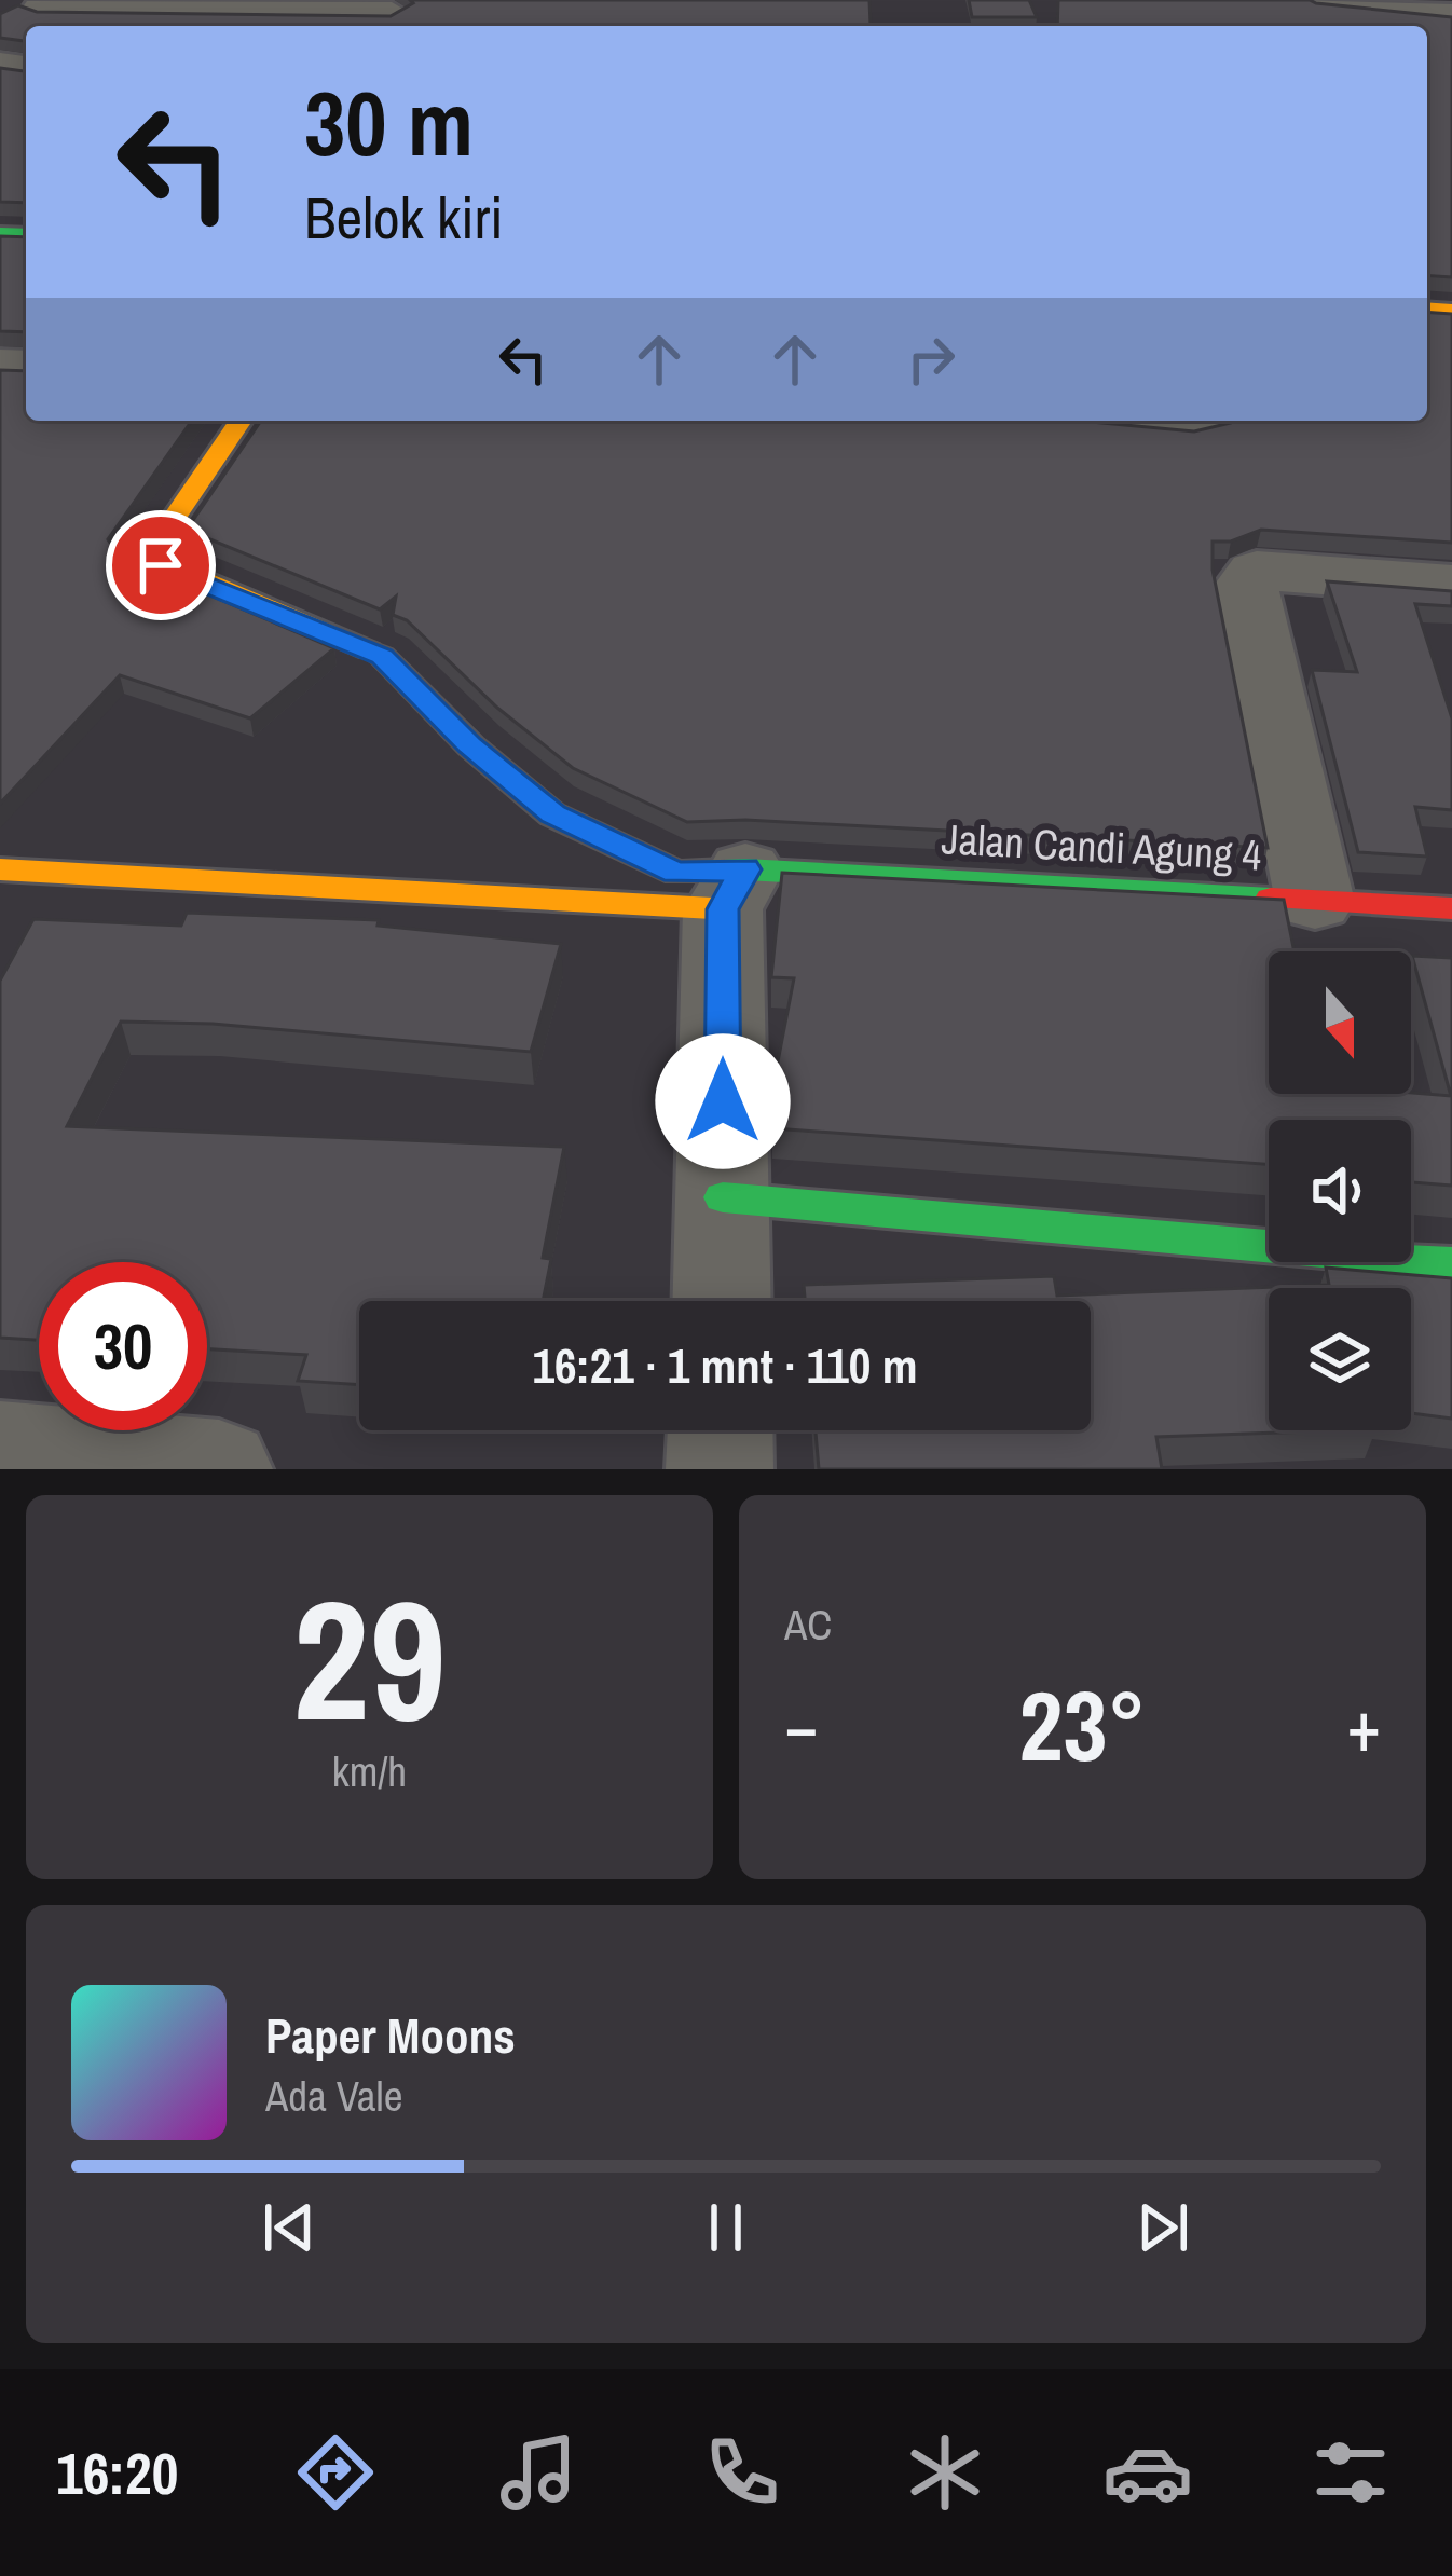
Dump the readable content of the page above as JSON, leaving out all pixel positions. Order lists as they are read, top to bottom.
{
  "streets": {
    "street": ["Jalan Candi Agung 4"]
  },
  "north": "bottom",
  "page": {
    "turn": ["30 m", "Belok kiri"],
    "limit": "30",
    "trip": "16:21 · 1 mnt · 110 m",
    "tile": [
      ["29", "km/h"],
      "AC"
    ],
    "heat": ["−", "23°", "+"],
    "song": ["Paper Moons", "Ada Vale"],
    "tabs": "16:20"
  }
}
